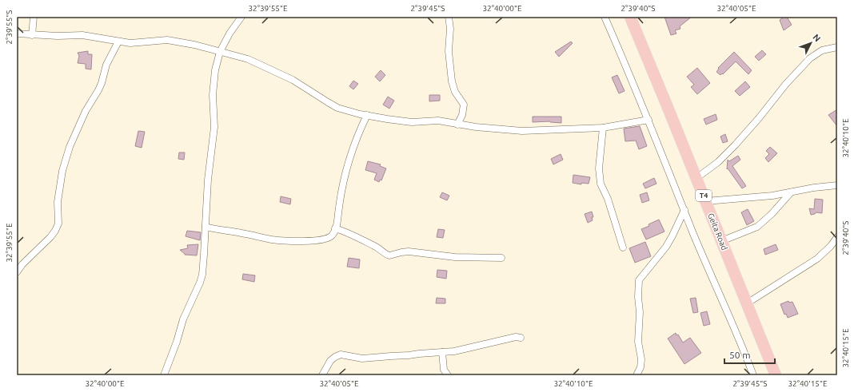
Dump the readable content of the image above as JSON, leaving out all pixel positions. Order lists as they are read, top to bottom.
{
  "streets": {
    "highway": ["T4", "Geita Road"]
  },
  "scale_bar": "50 m",
  "north": "top right",
  "coordinates": [
    "32°39'55\"E",
    "2°39'45\"S",
    "32°40'00\"E",
    "2°39'40\"S",
    "32°40'05\"E",
    "2°39'55\"S",
    "32°40'10\"E",
    "32°40'15\"E"
  ]
}
